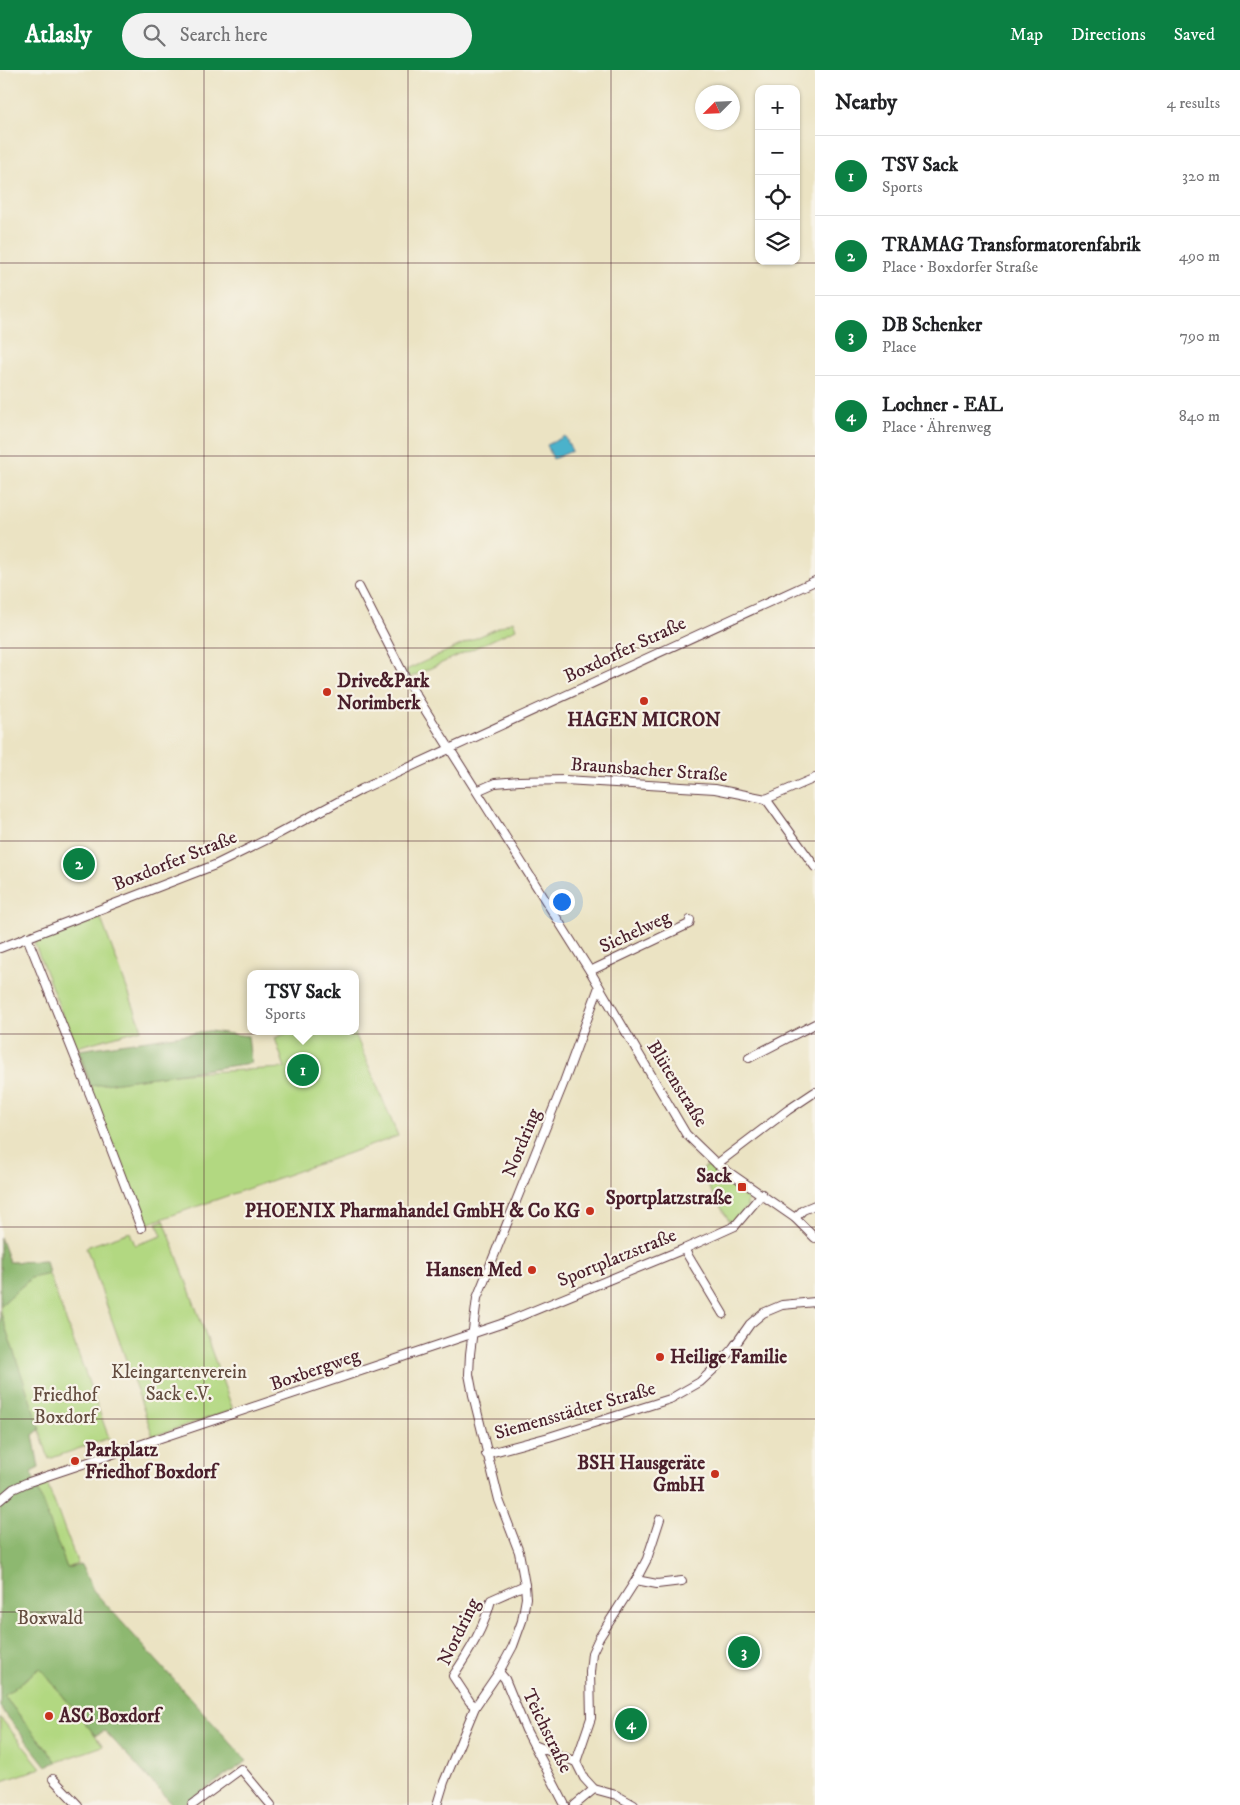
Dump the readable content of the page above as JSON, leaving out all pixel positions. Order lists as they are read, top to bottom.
{
  "streets": {
    "street": [
      "Boxdorfer Straße",
      "Braunsbacher Straße",
      "Sichelweg",
      "Blütenstraße",
      "Nordring",
      "Sportplatzstraße",
      "Boxbergweg",
      "Siemensstädter Straße",
      "Teichstraße"
    ]
  },
  "crossings": [
    ["Blütenstraße", "Nordring"],
    ["Blütenstraße", "Sportplatzstraße"],
    ["Nordring", "Sportplatzstraße"],
    ["Nordring", "Boxbergweg"],
    ["Nordring", "Siemensstädter Straße"],
    ["Nordring", "Teichstraße"],
    ["Sportplatzstraße", "Boxbergweg"]
  ],
  "parks": ["Kleingartenverein Sack e.V.", "Friedhof Boxdorf", "Boxwald"],
  "places": {
    "other": [
      "Drive&Park Norimberk",
      "HAGEN MICRON",
      "PHOENIX Pharmahandel GmbH & Co KG",
      "Hansen Med",
      "Heilige Familie",
      "Parkplatz Friedhof Boxdorf",
      "BSH Hausgeräte GmbH",
      "ASC Boxdorf"
    ],
    "transit": ["Sack Sportplatzstraße"]
  },
  "north": "bottom left",
  "page": {
    "header": "Atlasly",
    "search": "Search here",
    "nav": ["Map", "Directions", "Saved"],
    "heading": ["Nearby", "4 results"],
    "map_buttons": ["+", "−"],
    "list": [
      {
        "mark": "1",
        "name": "TSV Sack",
        "note": "Sports",
        "value": "320 m"
      },
      {
        "mark": "2",
        "name": "TRAMAG Transformatorenfabrik",
        "note": "Place · Boxdorfer Straße",
        "value": "490 m"
      },
      {
        "mark": "3",
        "name": "DB Schenker",
        "note": "Place",
        "value": "790 m"
      },
      {
        "mark": "4",
        "name": "Lochner - EAL",
        "note": "Place · Ährenweg",
        "value": "840 m"
      }
    ],
    "pins": [
      "2",
      "1",
      "3",
      "4"
    ],
    "popup": ["TSV Sack", "Sports"]
  }
}
